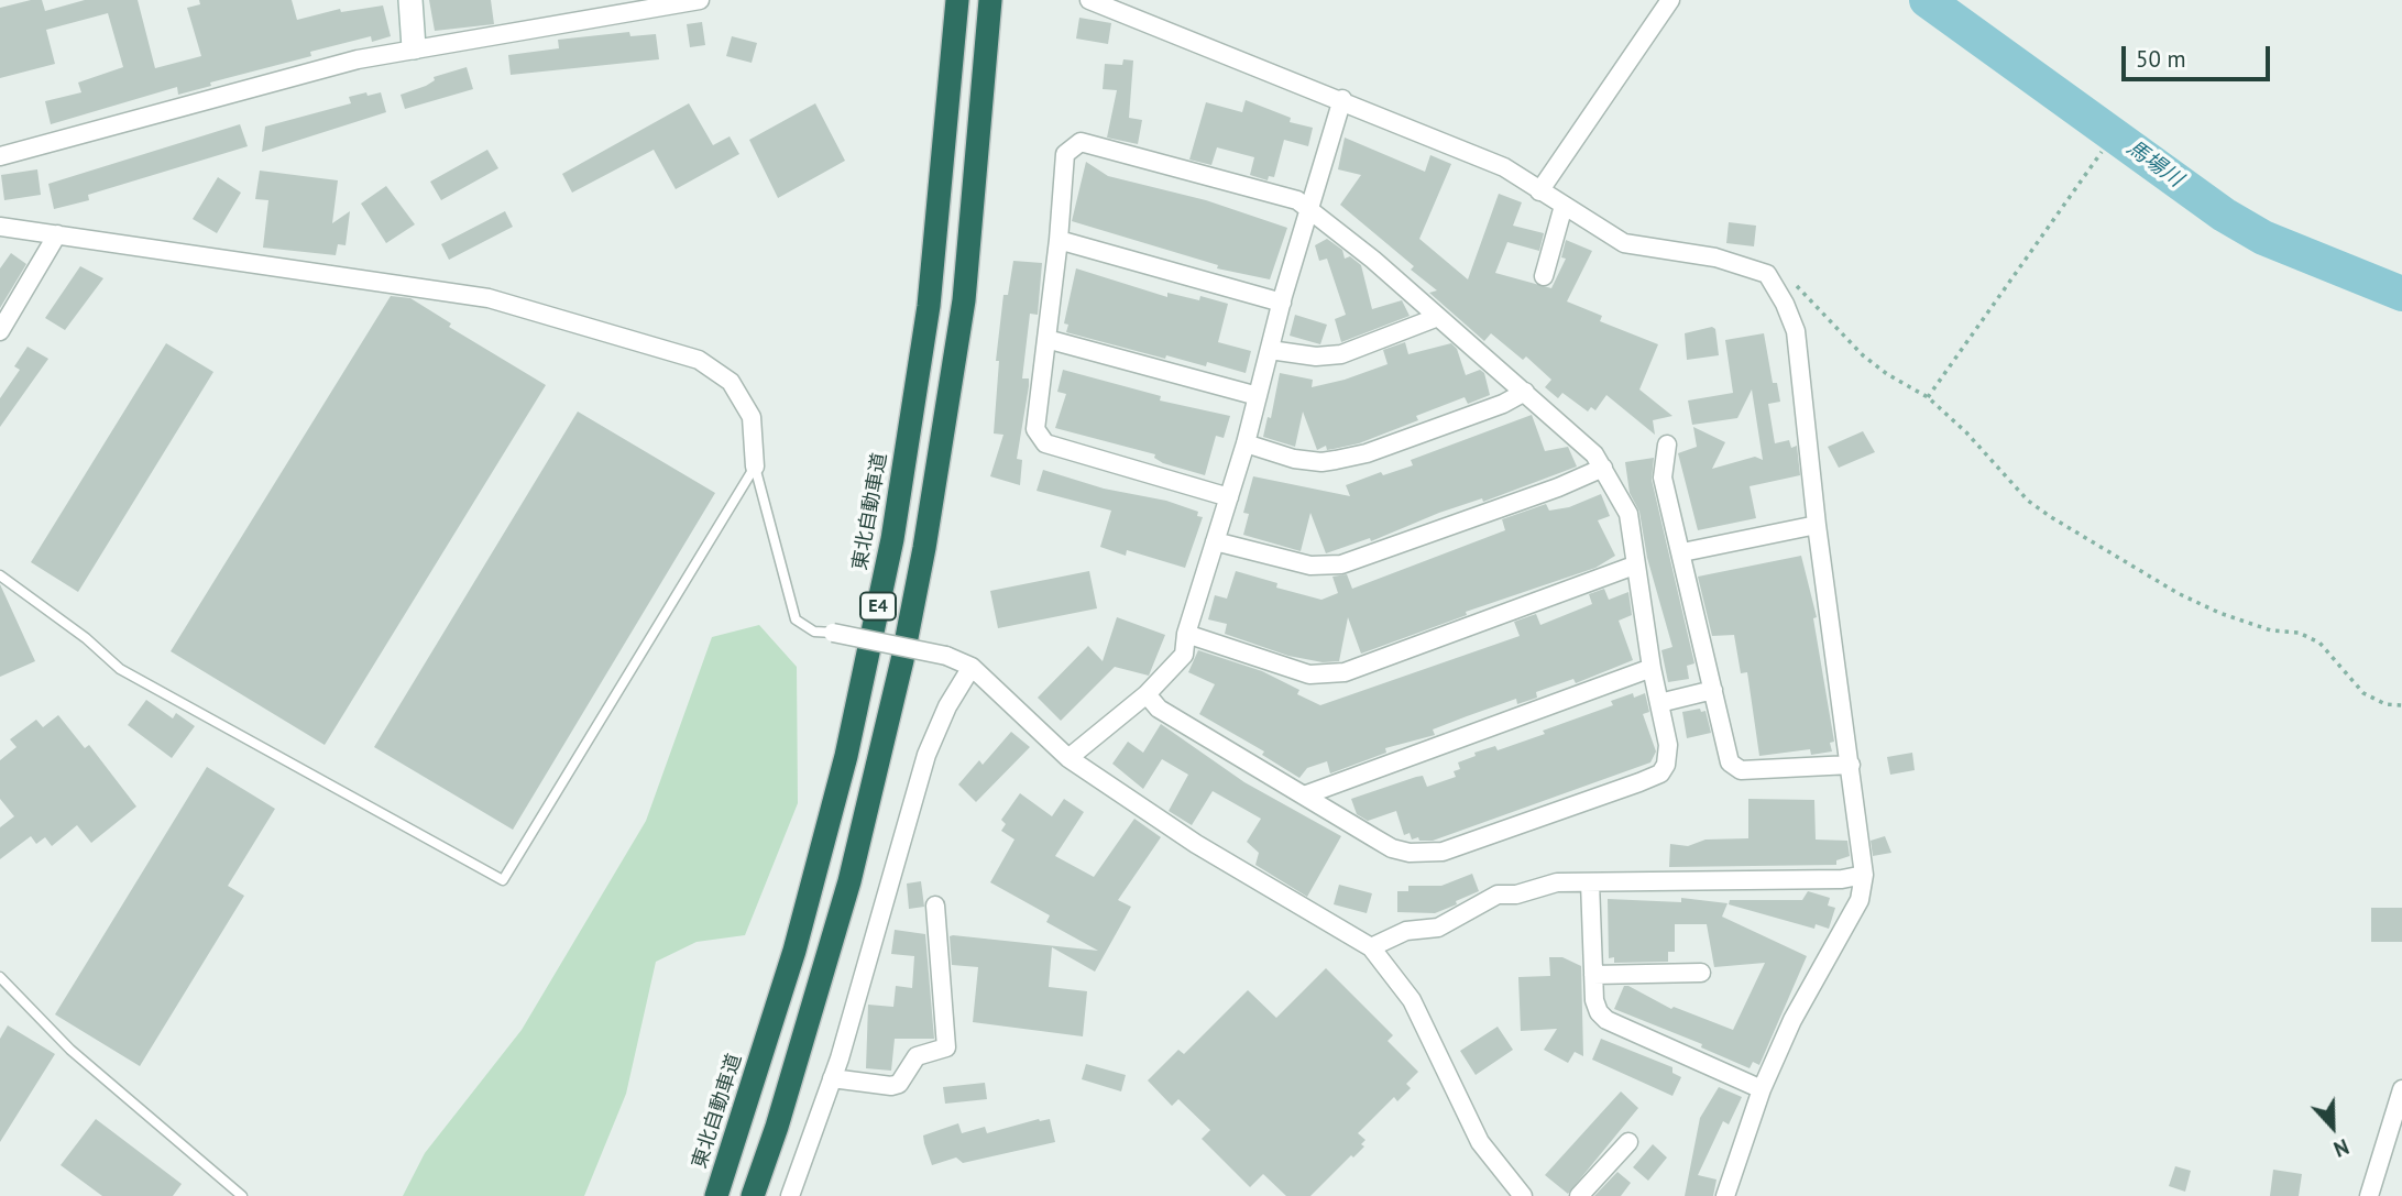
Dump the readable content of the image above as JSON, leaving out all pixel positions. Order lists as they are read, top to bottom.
{
  "streets": {
    "highway": ["東北自動車道", "E4"]
  },
  "water": ["馬場川"],
  "scale_bar": "50 m",
  "north": "bottom"
}
